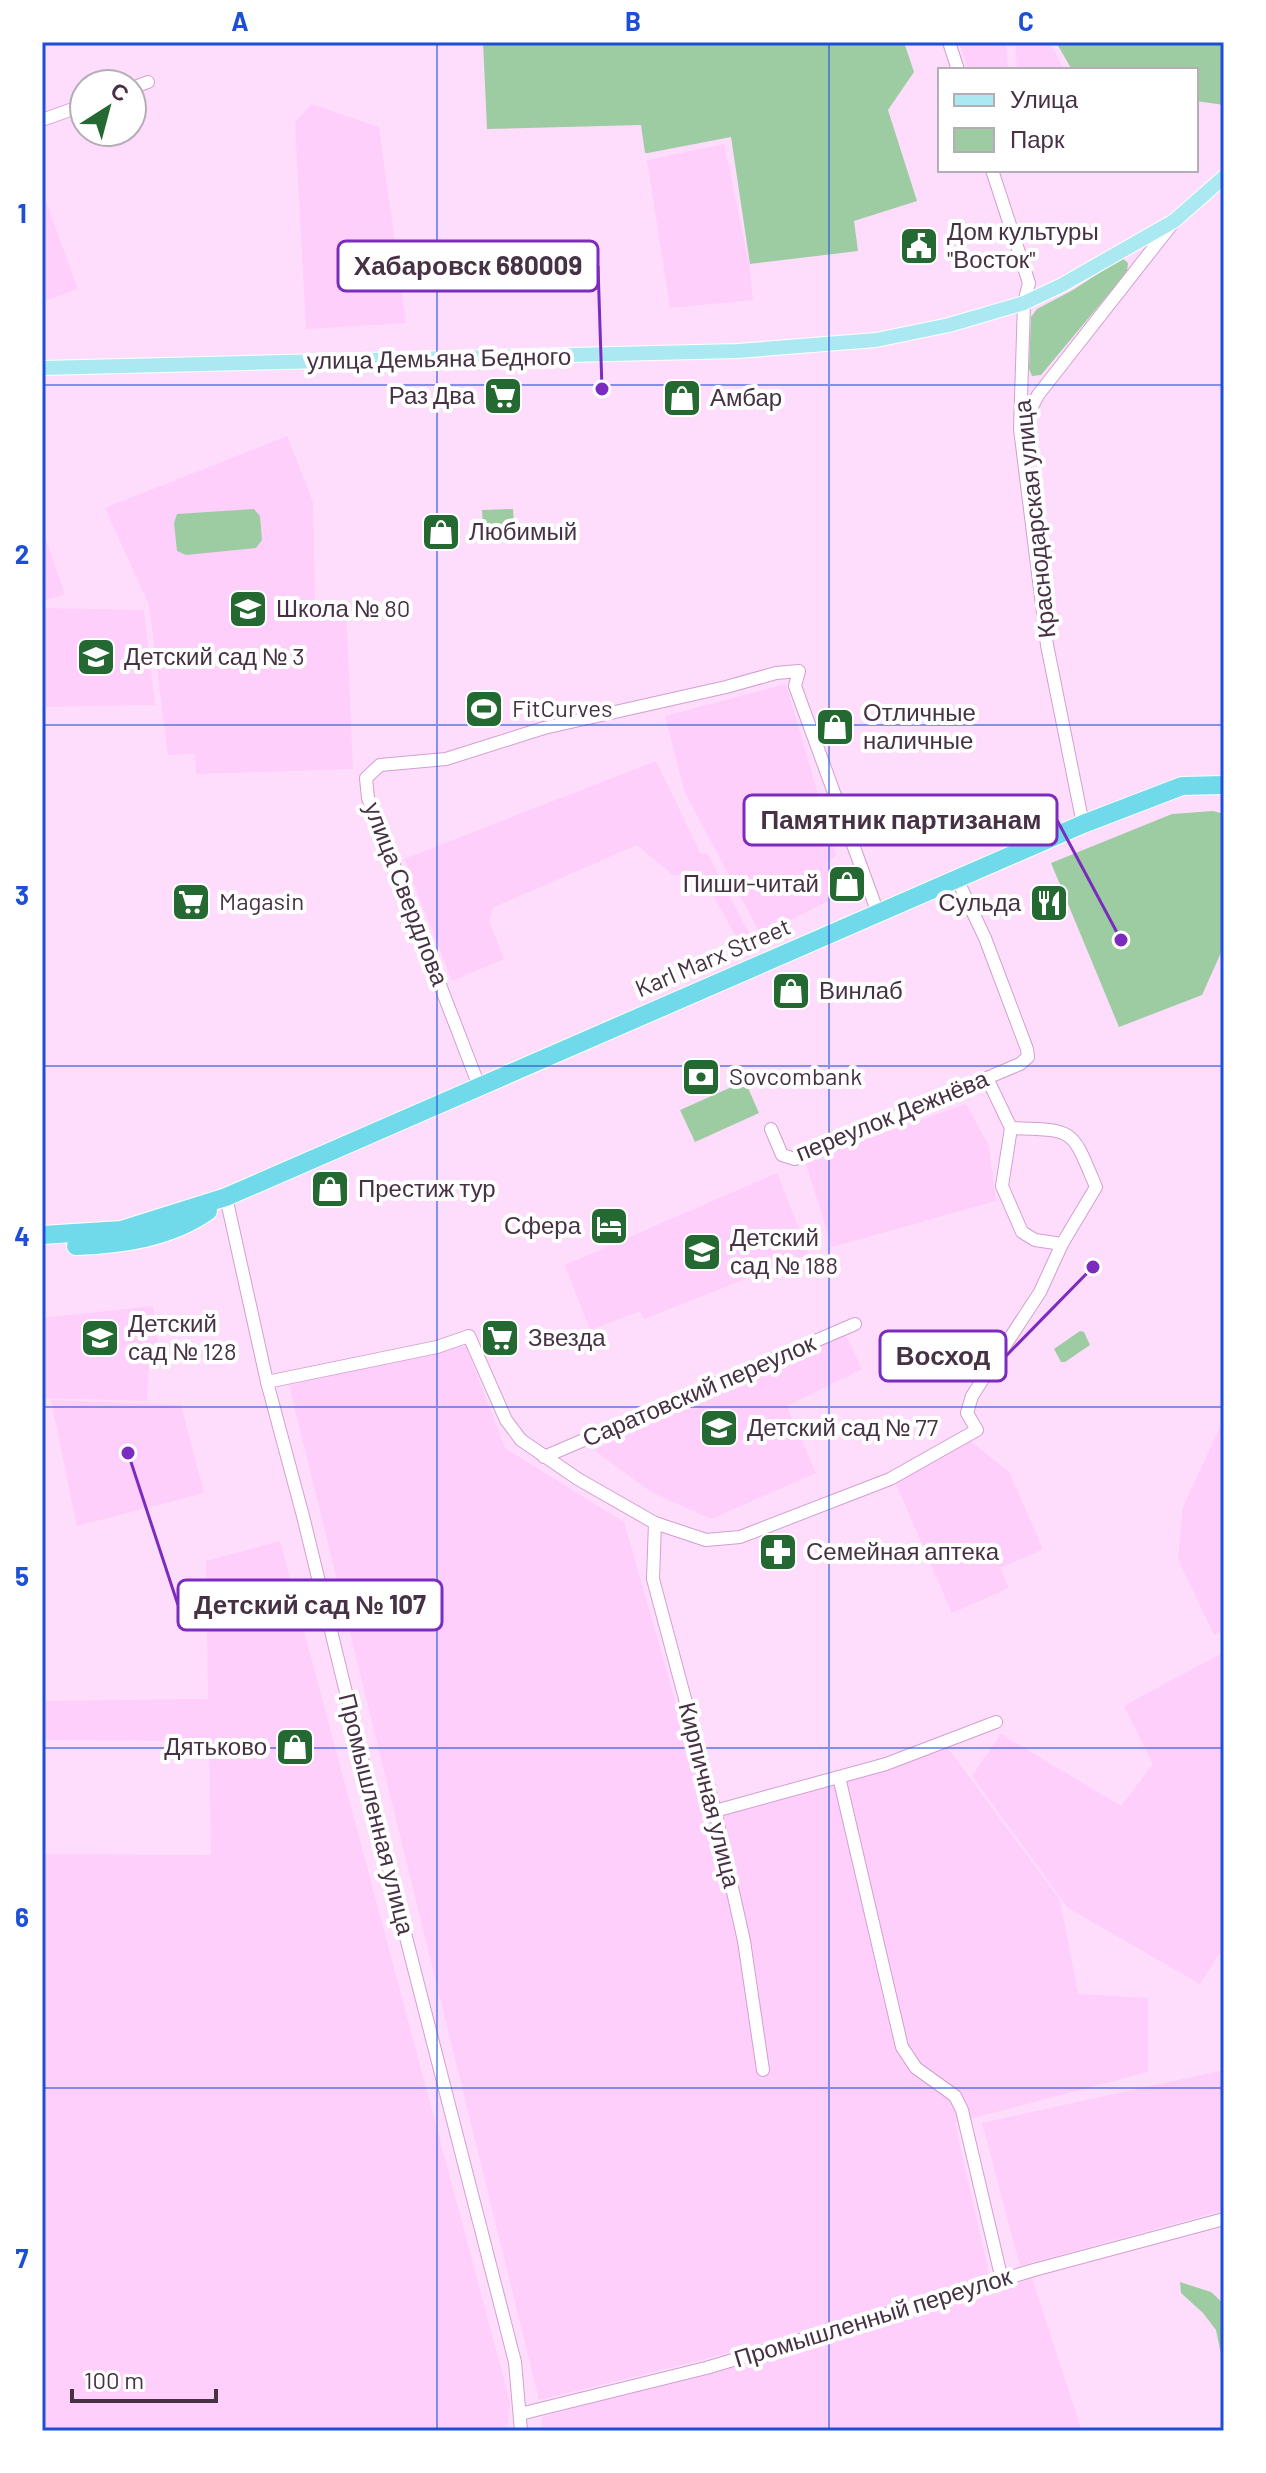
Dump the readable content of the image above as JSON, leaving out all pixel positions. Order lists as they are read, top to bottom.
{
  "streets": {
    "highway": ["Karl Marx Street"],
    "main road": ["улица Демьяна Бедного"],
    "street": [
      "Краснодарская улица",
      "улица Свердлова",
      "переулок Дежнёва",
      "Саратовский переулок",
      "Кирпичная улица",
      "Промышленная улица",
      "Промышленный переулок"
    ]
  },
  "crossings": [
    ["улица Демьяна Бедного", "Краснодарская улица"],
    ["Краснодарская улица", "Karl Marx Street"],
    ["улица Свердлова", "Karl Marx Street"],
    ["Karl Marx Street", "переулок Дежнёва"],
    ["Karl Marx Street", "Промышленная улица"],
    ["Промышленная улица", "Промышленный переулок"]
  ],
  "places": {
    "public building": ["Дом культуры \"Восток\""],
    "other": [
      "Хабаровск 680009",
      "Памятник партизанам",
      "Восход",
      "Детский сад № 107"
    ],
    "supermarket": ["Раз Два", "Magasin", "Звезда"],
    "shop": [
      "Амбар",
      "Любимый",
      "Отличные наличные",
      "Пиши-читай",
      "Винлаб",
      "Престиж тур",
      "Дятьково"
    ],
    "school or university": [
      "Школа № 80",
      "Детский сад № 3",
      "Детский сад № 188",
      "Детский сад № 128",
      "Детский сад № 77"
    ],
    "sports": ["FitCurves"],
    "restaurant": ["Сульда"],
    "bank": ["Sovcombank"],
    "hotel": ["Сфера"],
    "pharmacy": ["Семейная аптека"]
  },
  "legend": ["Улица", "Парк"],
  "scale_bar": "100 m",
  "north": "top right",
  "grid": {
    "columns": ["A", "B", "C"],
    "rows": [
      "1",
      "2",
      "3",
      "4",
      "5",
      "6",
      "7"
    ]
  }
}
